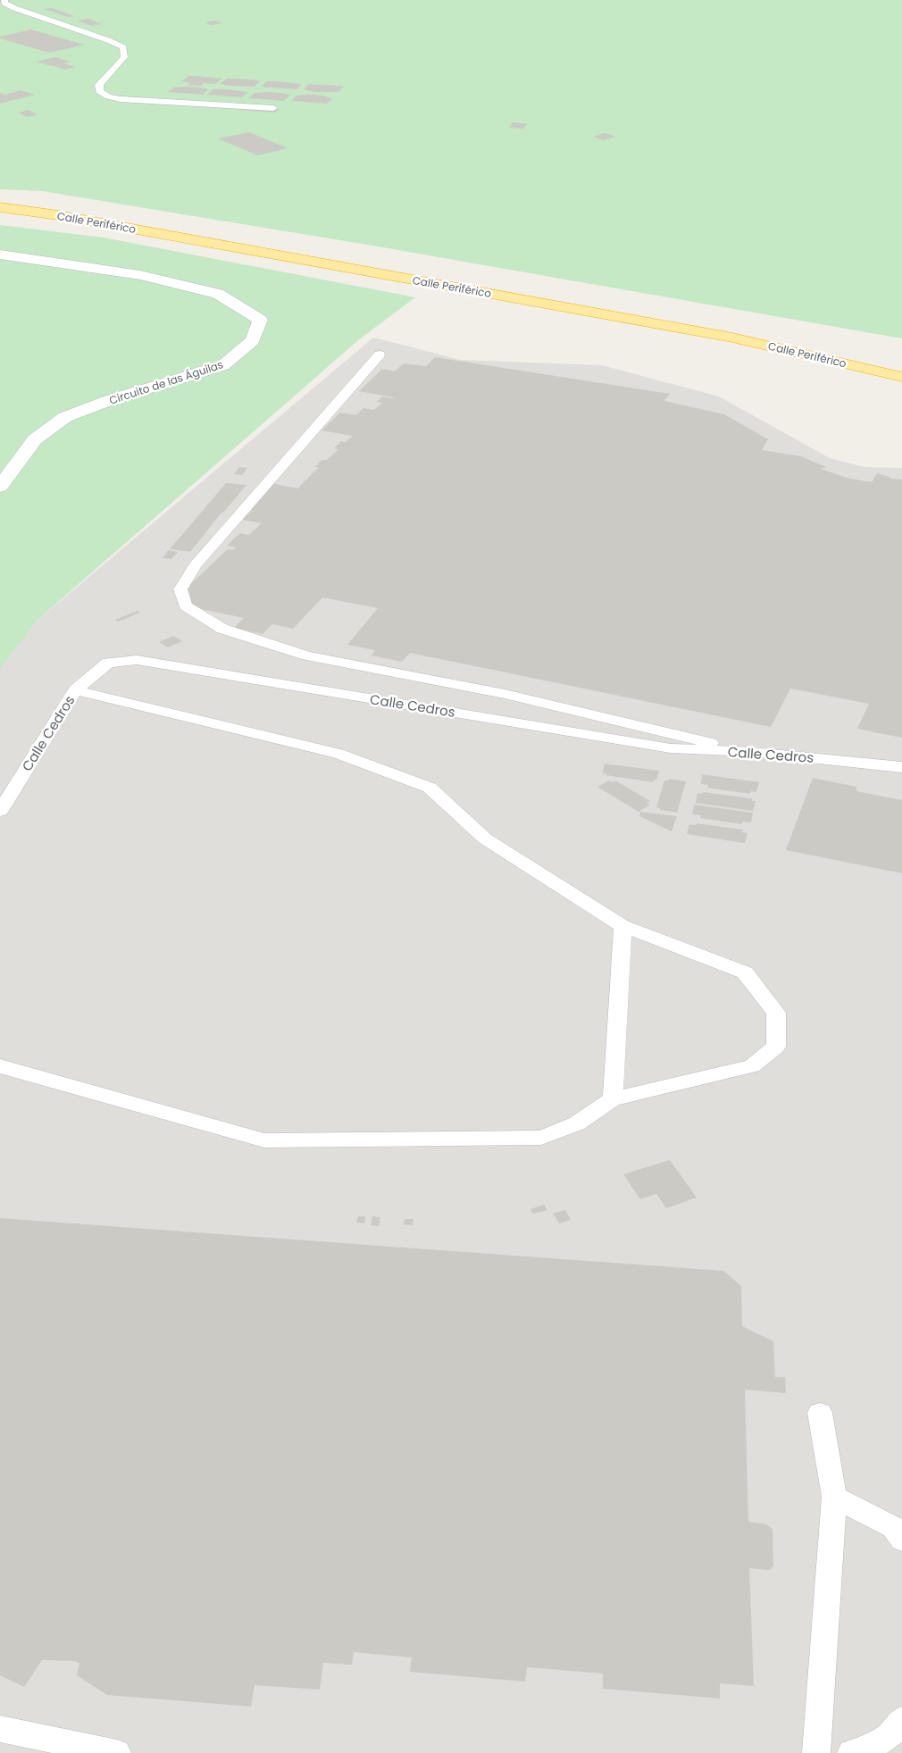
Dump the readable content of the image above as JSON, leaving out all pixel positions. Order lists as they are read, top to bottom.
{
  "streets": {
    "highway": ["Calle Periférico"],
    "street": ["Circuito de las Águilas"],
    "lane": ["Calle Cedros"]
  }
}
